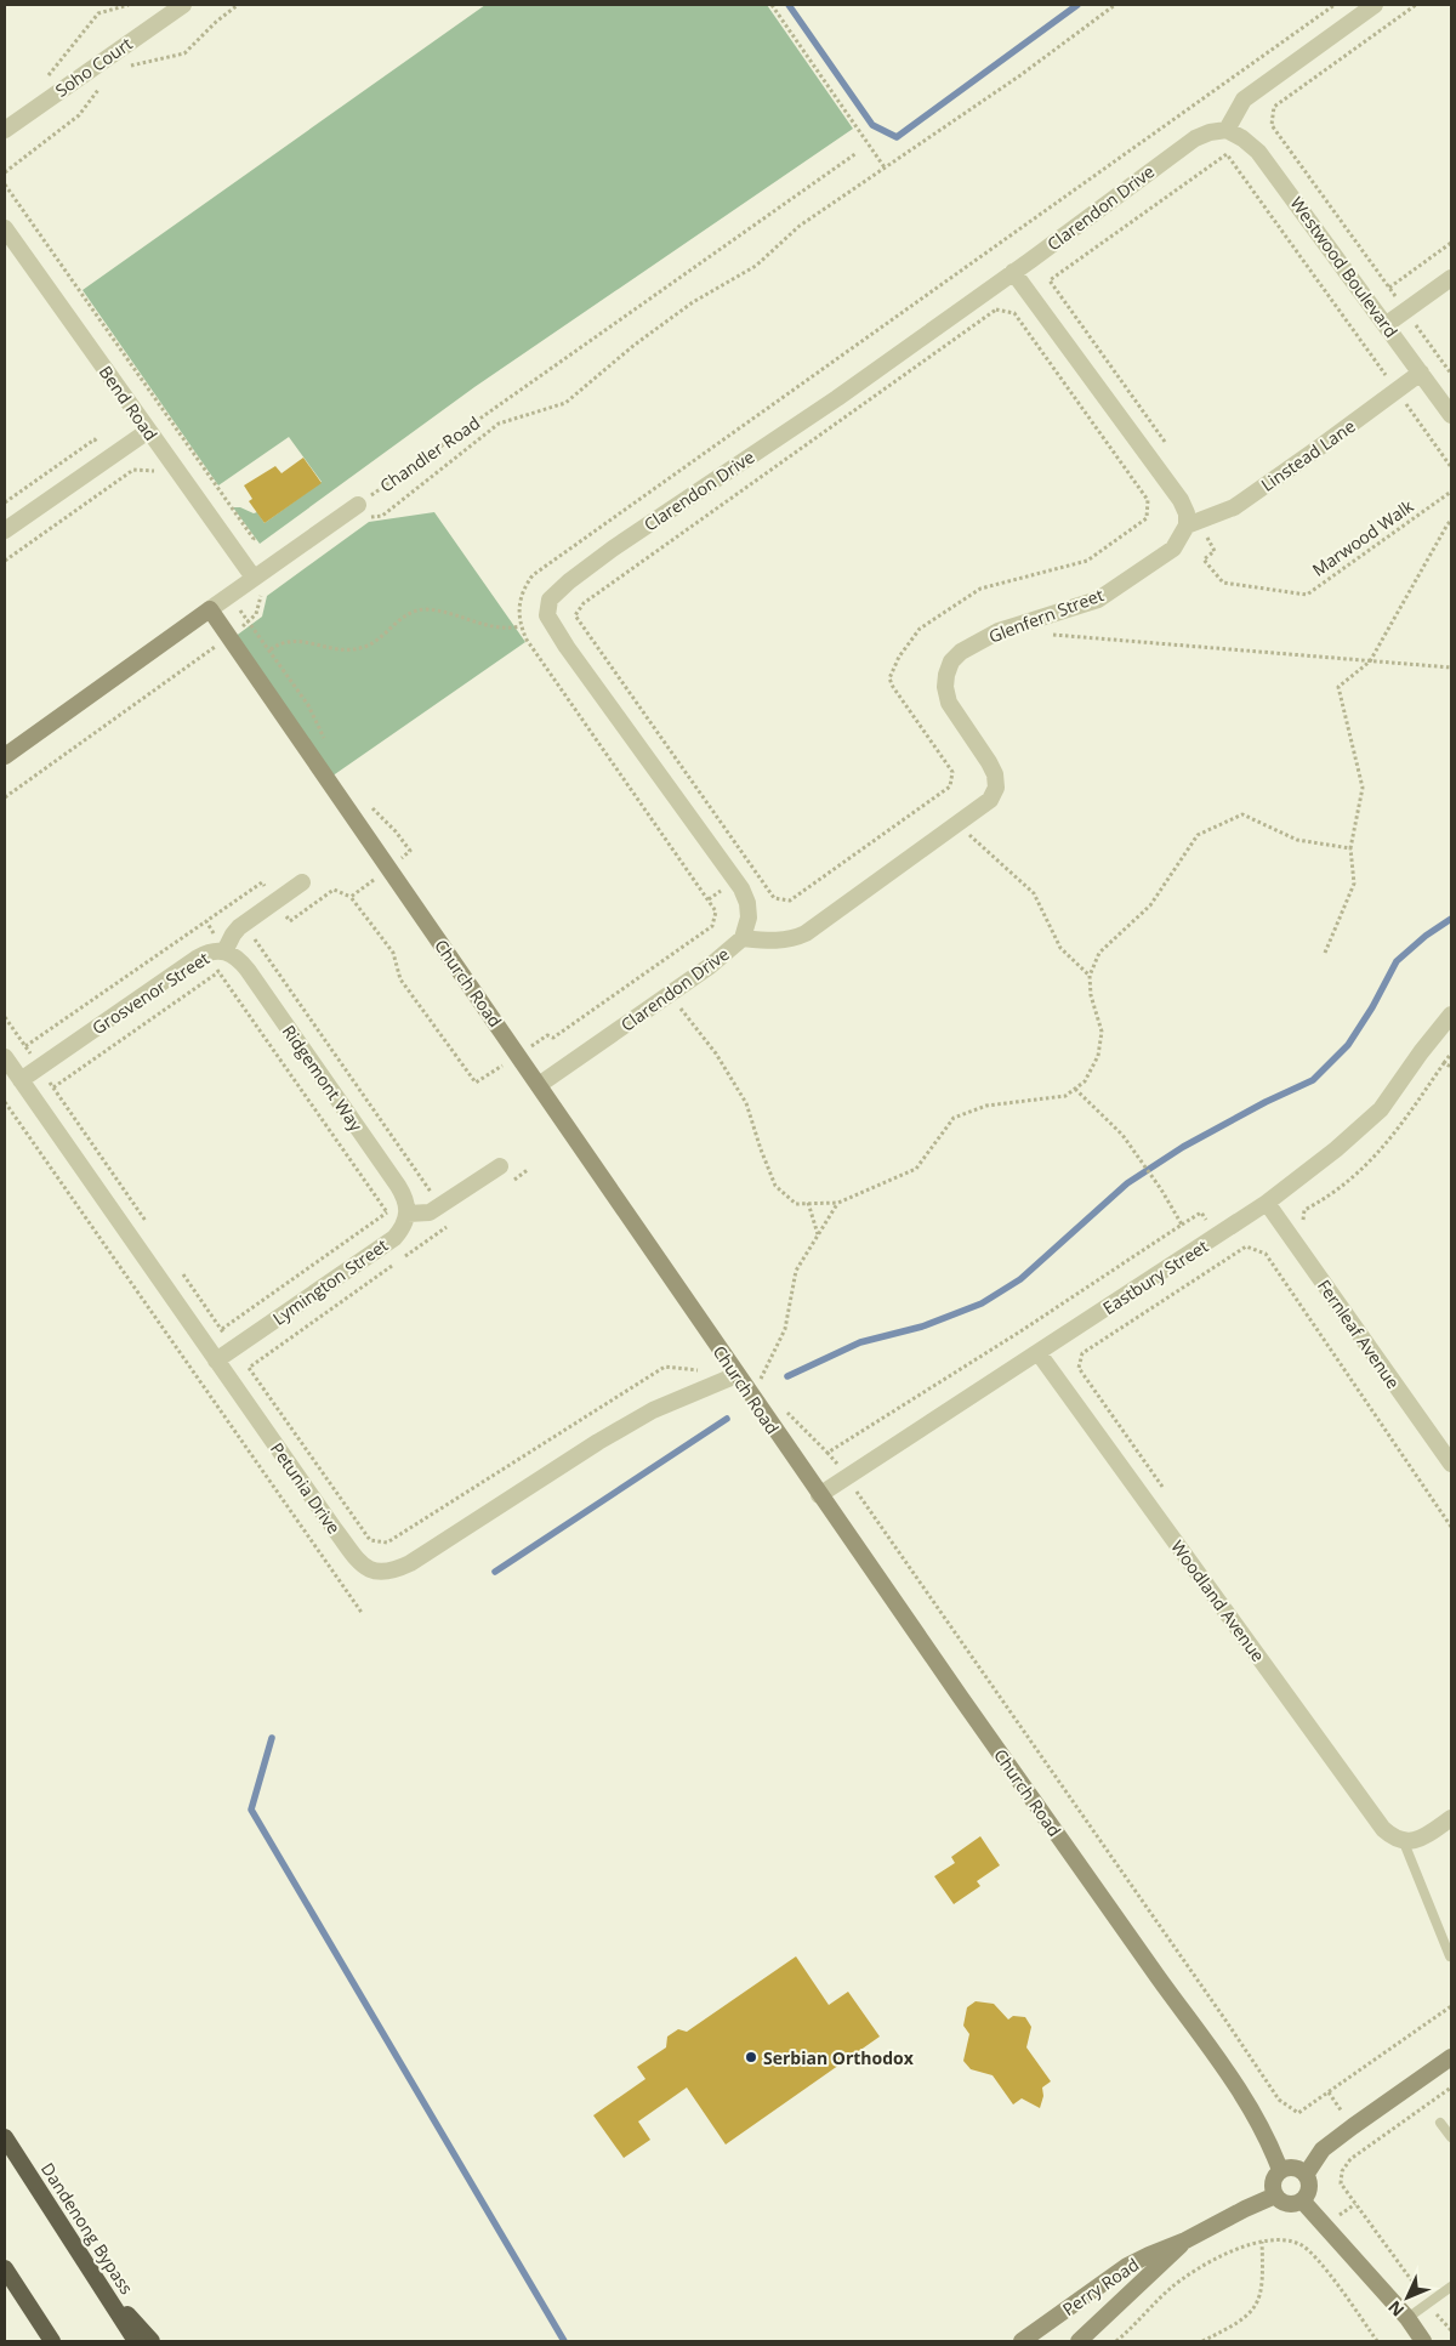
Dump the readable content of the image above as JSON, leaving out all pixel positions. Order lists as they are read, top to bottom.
{
  "streets": {
    "highway": ["Dandenong Bypass"],
    "main road": ["Church Road", "Perry Road"],
    "street": [
      "Soho Court",
      "Clarendon Drive",
      "Westwood Boulevard",
      "Bend Road",
      "Linstead Lane",
      "Glenfern Street",
      "Grosvenor Street",
      "Ridgemont Way",
      "Eastbury Street",
      "Lymington Street",
      "Fernleaf Avenue",
      "Petunia Drive",
      "Woodland Avenue"
    ],
    "path": ["Chandler Road", "Marwood Walk"]
  },
  "crossings": [
    ["Clarendon Drive", "Westwood Boulevard"],
    ["Clarendon Drive", "Glenfern Street"],
    ["Clarendon Drive", "Church Road"],
    ["Westwood Boulevard", "Linstead Lane"],
    ["Linstead Lane", "Marwood Walk"],
    ["Linstead Lane", "Glenfern Street"],
    ["Marwood Walk", "Glenfern Street"],
    ["Church Road", "Eastbury Street"],
    ["Church Road", "Petunia Drive"],
    ["Church Road", "Perry Road"],
    ["Grosvenor Street", "Ridgemont Way"],
    ["Grosvenor Street", "Petunia Drive"],
    ["Ridgemont Way", "Lymington Street"],
    ["Eastbury Street", "Fernleaf Avenue"],
    ["Eastbury Street", "Woodland Avenue"],
    ["Lymington Street", "Petunia Drive"]
  ],
  "places": ["Serbian Orthodox"],
  "north": "bottom left"
}
